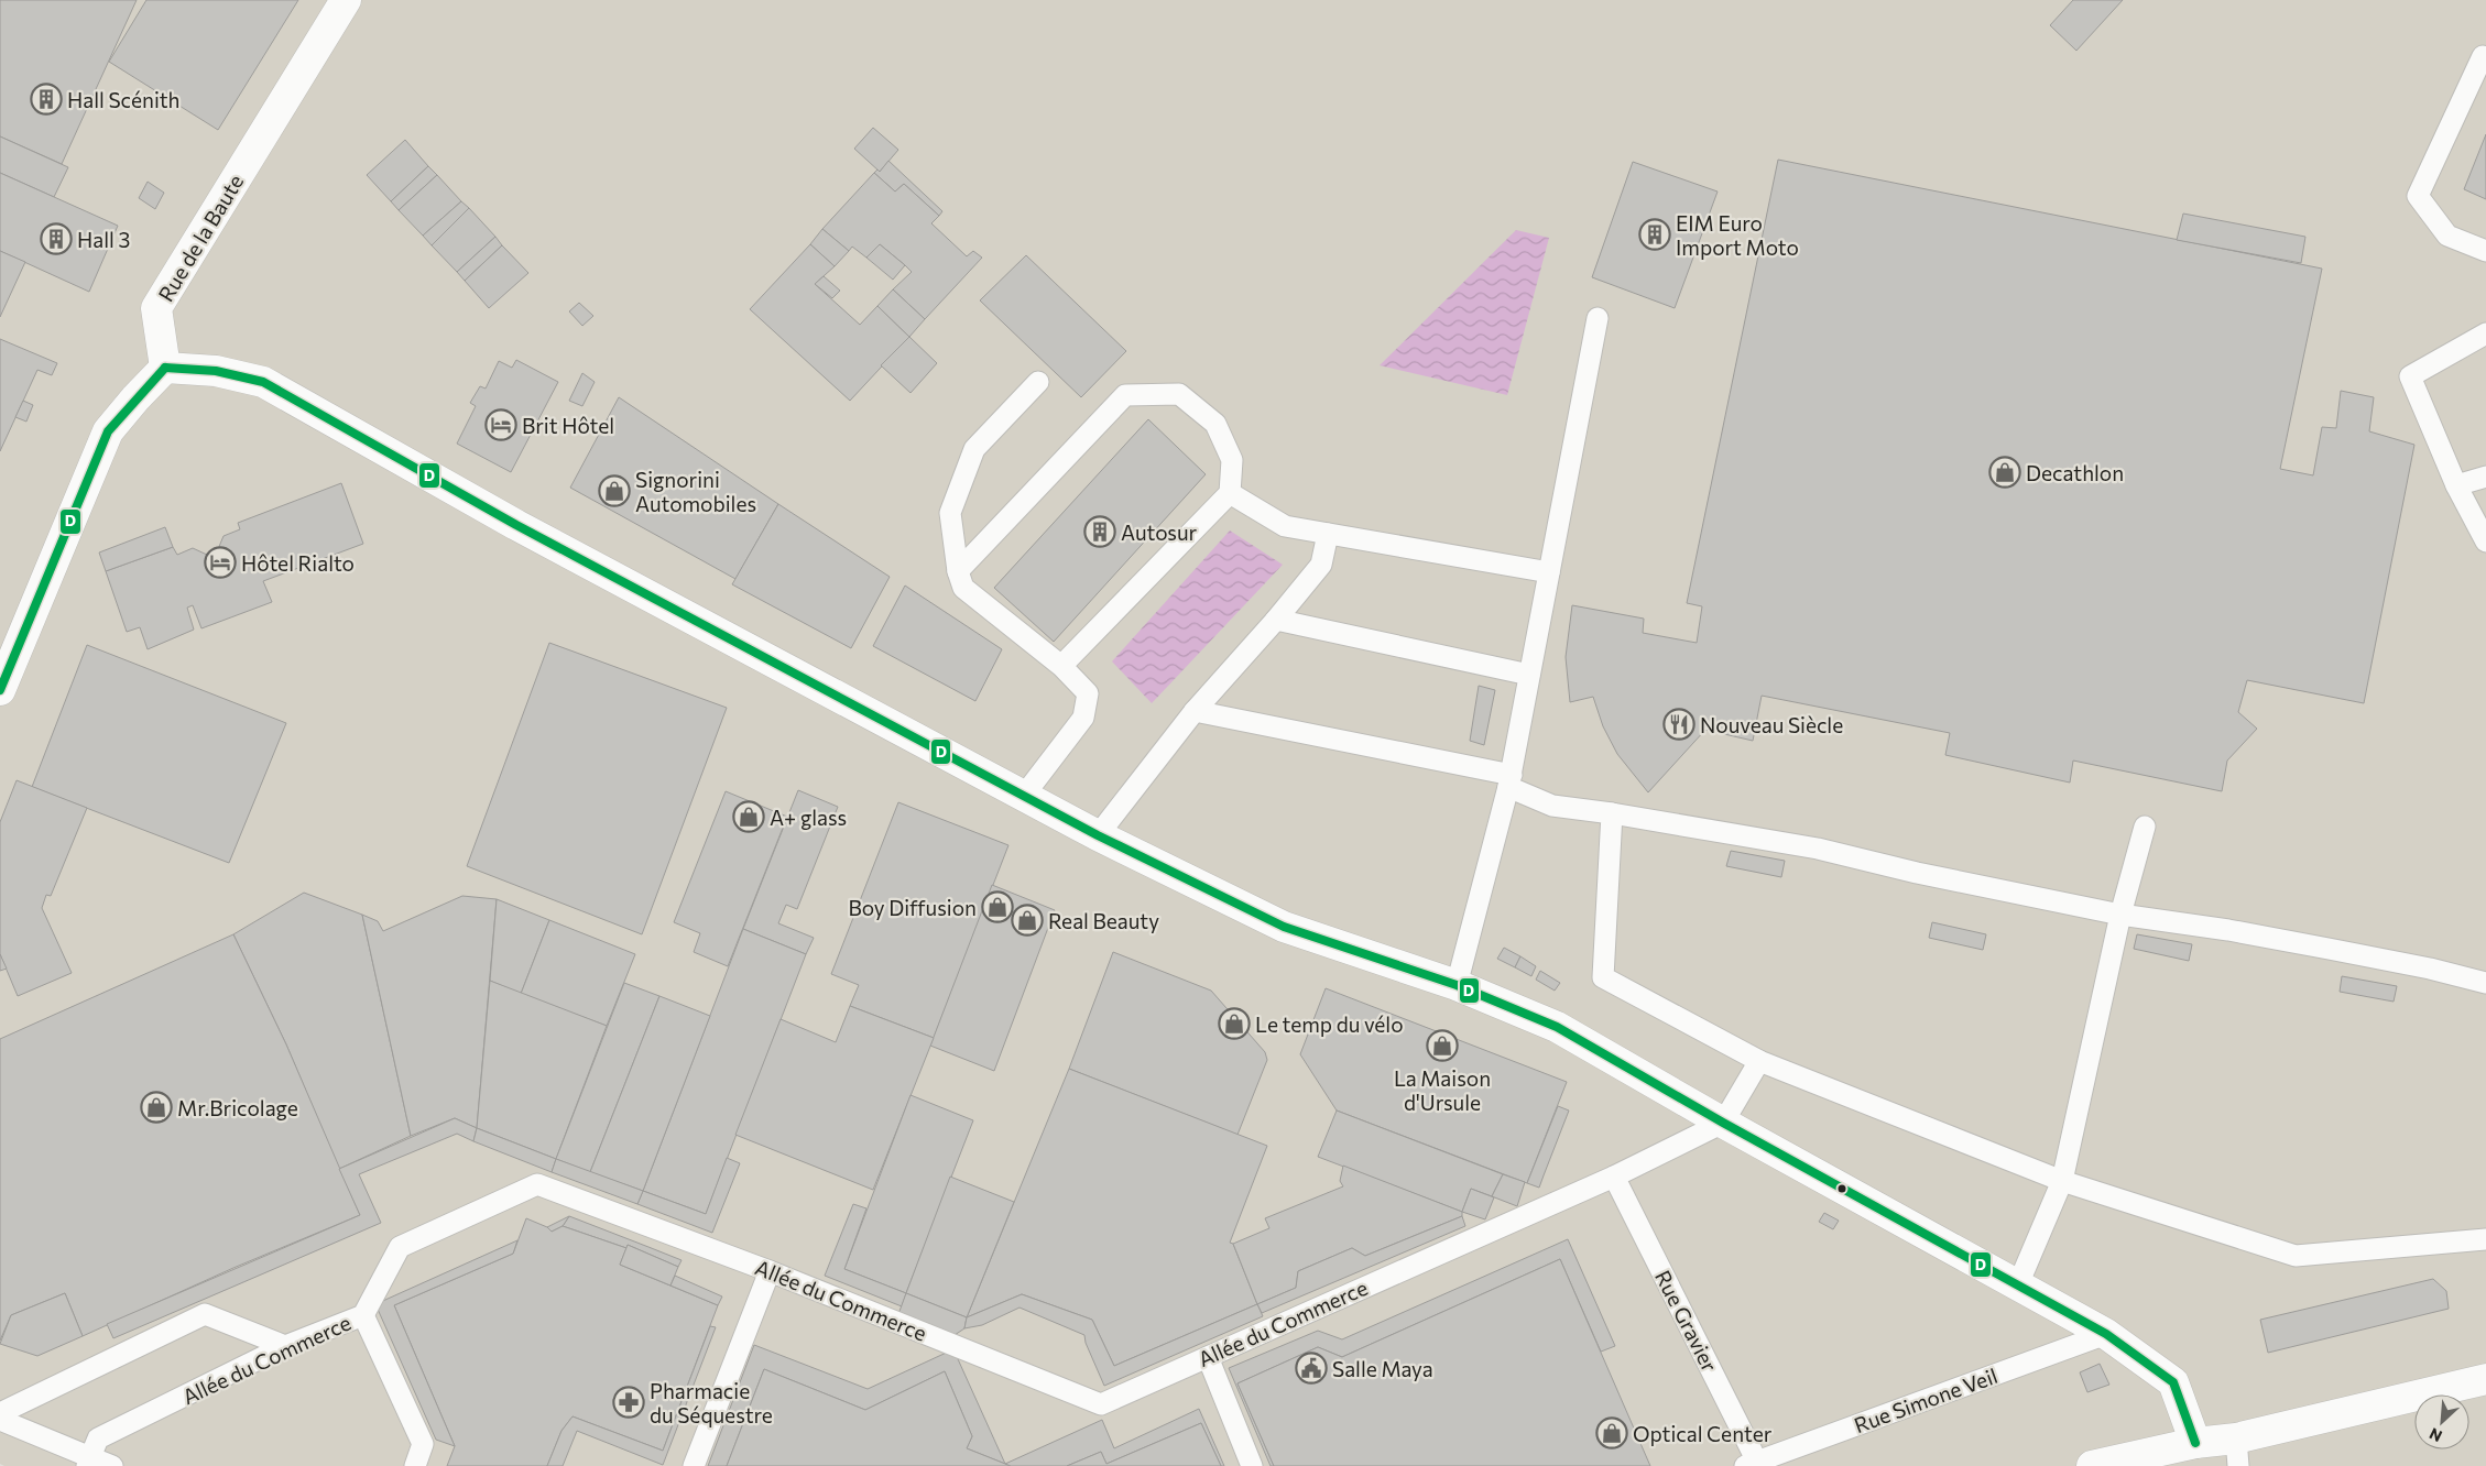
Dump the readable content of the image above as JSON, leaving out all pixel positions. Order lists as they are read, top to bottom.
{
  "streets": {
    "street": ["Rue de la Baute"],
    "lane": ["Allée du Commerce", "Rue Gravier", "Rue Simone Veil"]
  },
  "crossings": [
    ["Allée du Commerce", "Rue Gravier"],
    ["Rue Gravier", "Rue Simone Veil"]
  ],
  "places": {
    "building": [
      "Hall Scénith",
      "EIM Euro Import Moto",
      "Hall 3",
      "Autosur"
    ],
    "hotel": ["Brit Hôtel", "Hôtel Rialto"],
    "shop": [
      "Decathlon",
      "Signorini Automobiles",
      "A+ glass",
      "Boy Diffusion",
      "Real Beauty",
      "Le temp du vélo",
      "La Maison d'Ursule",
      "Mr.Bricolage",
      "Optical Center"
    ],
    "restaurant": ["Nouveau Siècle"],
    "public building": ["Salle Maya"],
    "pharmacy": ["Pharmacie du Séquestre"]
  },
  "lines": ["transit line D"],
  "north": "bottom left"
}
